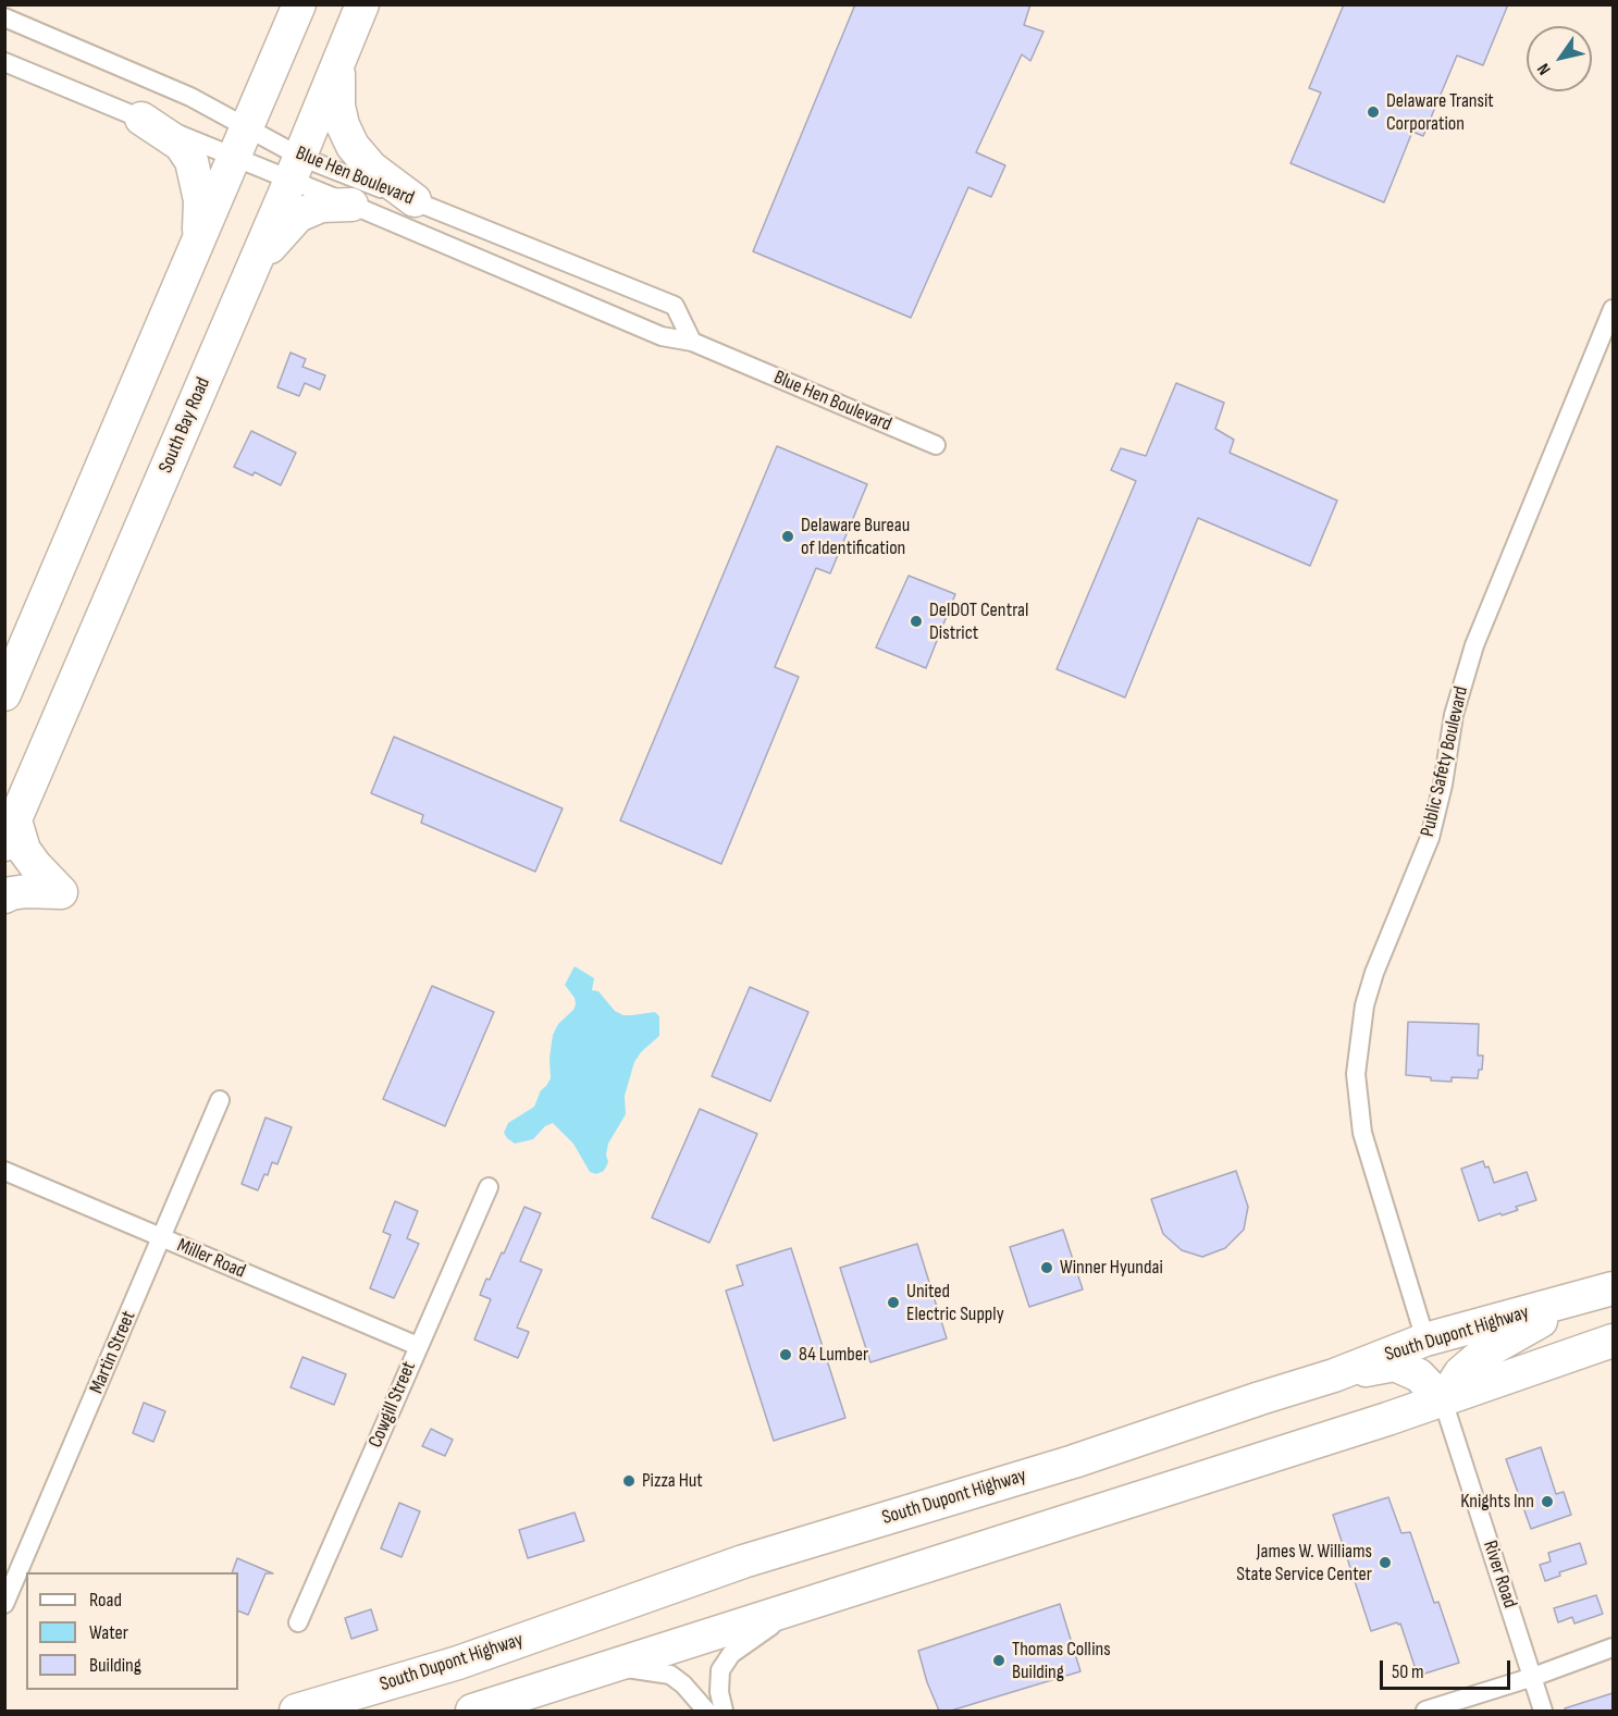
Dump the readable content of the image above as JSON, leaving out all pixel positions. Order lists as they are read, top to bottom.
{
  "streets": {
    "highway": ["South Bay Road", "South Dupont Highway"],
    "street": [
      "Blue Hen Boulevard",
      "Public Safety Boulevard",
      "Miller Road",
      "Martin Street",
      "Cowgill Street",
      "River Road"
    ]
  },
  "crossings": [
    ["Blue Hen Boulevard", "South Bay Road"],
    ["Public Safety Boulevard", "South Dupont Highway"],
    ["Miller Road", "Martin Street"],
    ["Miller Road", "Cowgill Street"]
  ],
  "places": [
    "Delaware Transit Corporation",
    "Delaware Bureau of Identification",
    "DelDOT Central District",
    "Winner Hyundai",
    "United Electric Supply",
    "84 Lumber",
    "Pizza Hut",
    "Knights Inn",
    "James W. Williams State Service Center",
    "Thomas Collins Building"
  ],
  "legend": ["Road", "Water", "Building"],
  "scale_bar": "50 m",
  "north": "bottom left"
}
